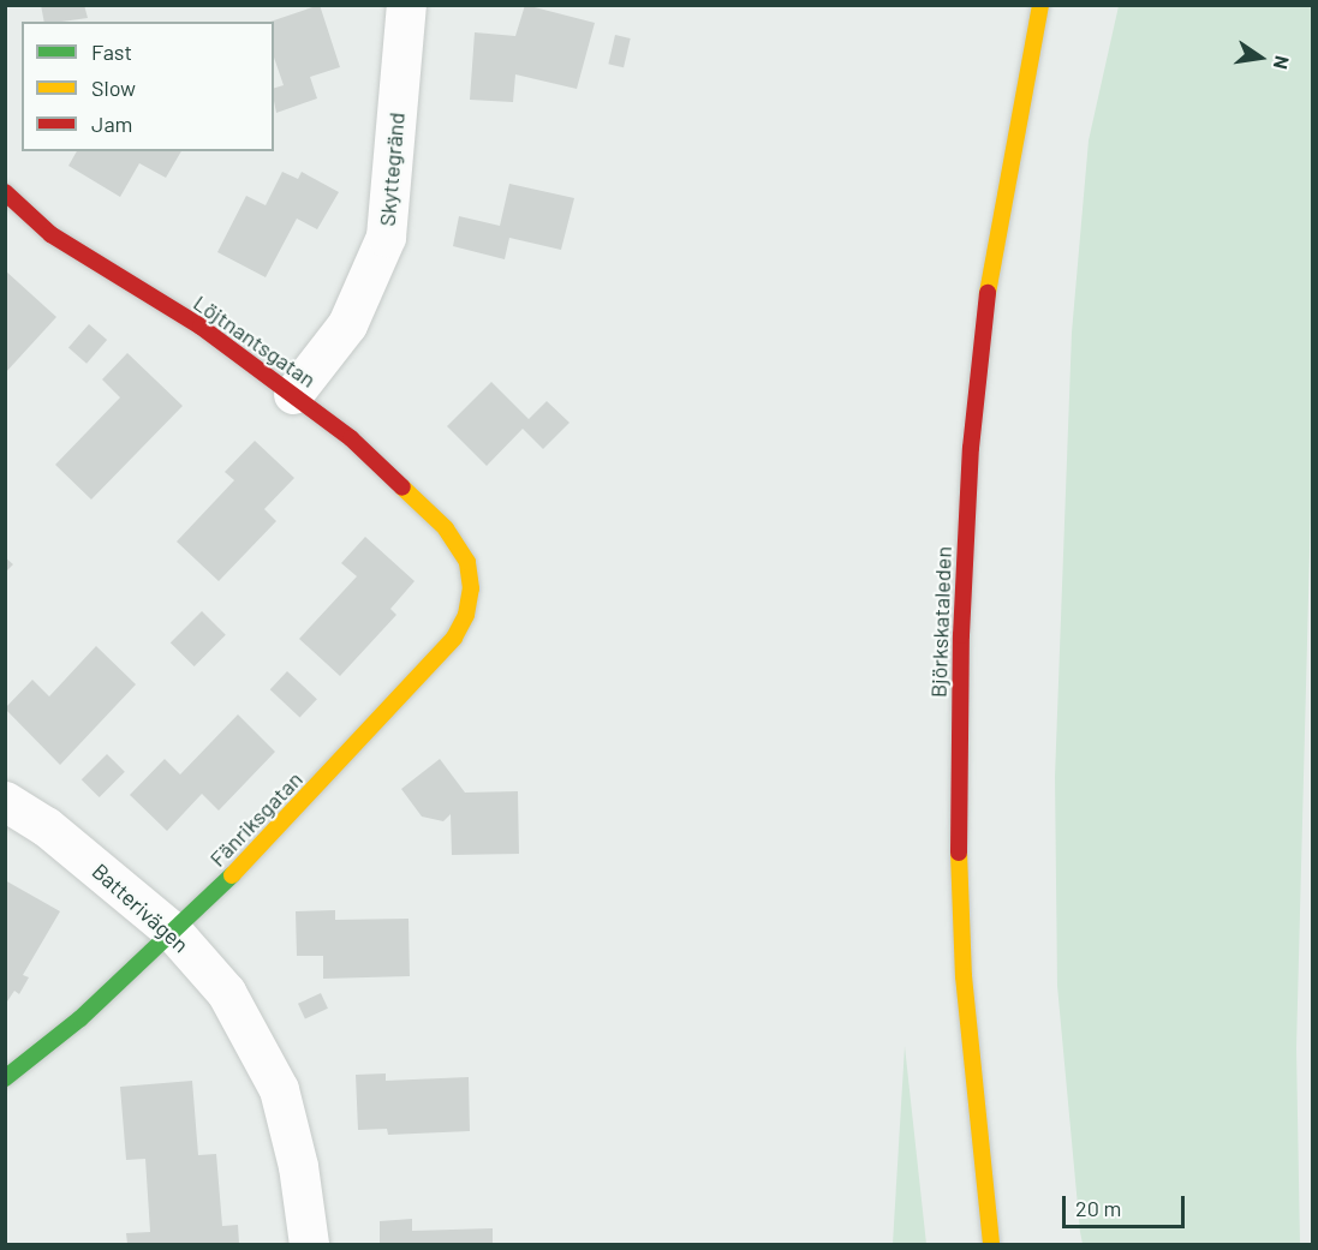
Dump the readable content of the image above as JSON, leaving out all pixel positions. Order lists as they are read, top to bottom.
{
  "streets": {
    "street": [
      "Skyttegränd",
      "Löjtnantsgatan",
      "Björkskataleden",
      "Fänriksgatan",
      "Batterivägen"
    ]
  },
  "crossings": [
    ["Skyttegränd", "Löjtnantsgatan"],
    ["Löjtnantsgatan", "Fänriksgatan"],
    ["Fänriksgatan", "Batterivägen"]
  ],
  "legend": ["Fast", "Slow", "Jam"],
  "scale_bar": "20 m",
  "north": "right"
}
